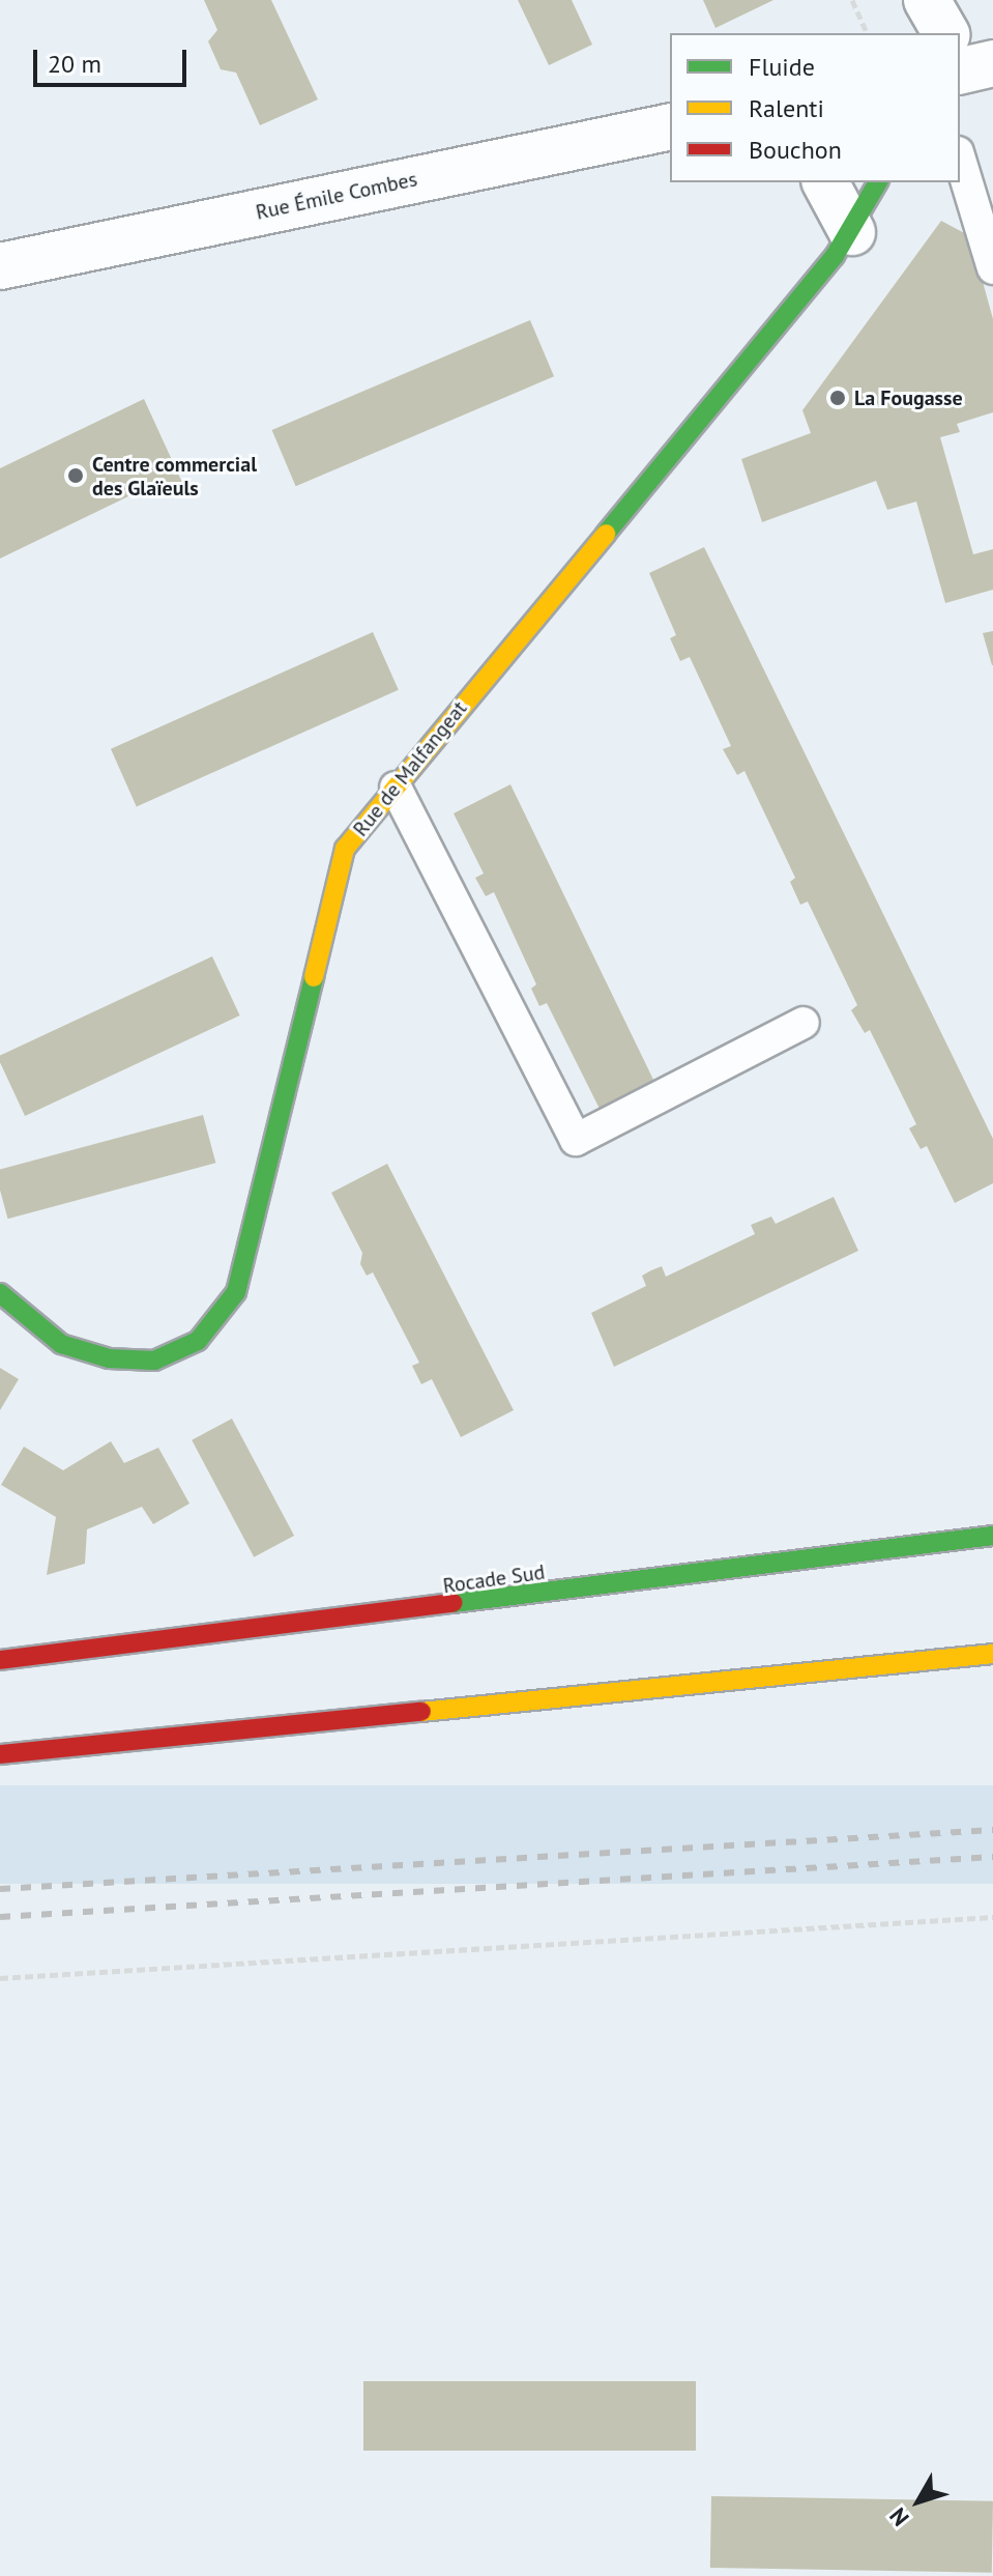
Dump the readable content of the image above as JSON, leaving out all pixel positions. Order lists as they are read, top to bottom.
{
  "streets": {
    "main road": ["Rue de Malfangeat", "Rocade Sud"],
    "street": ["Rue Émile Combes"]
  },
  "places": ["La Fougasse", "Centre commercial des Glaïeuls"],
  "legend": ["Fluide", "Ralenti", "Bouchon"],
  "scale_bar": "20 m",
  "north": "bottom left"
}
